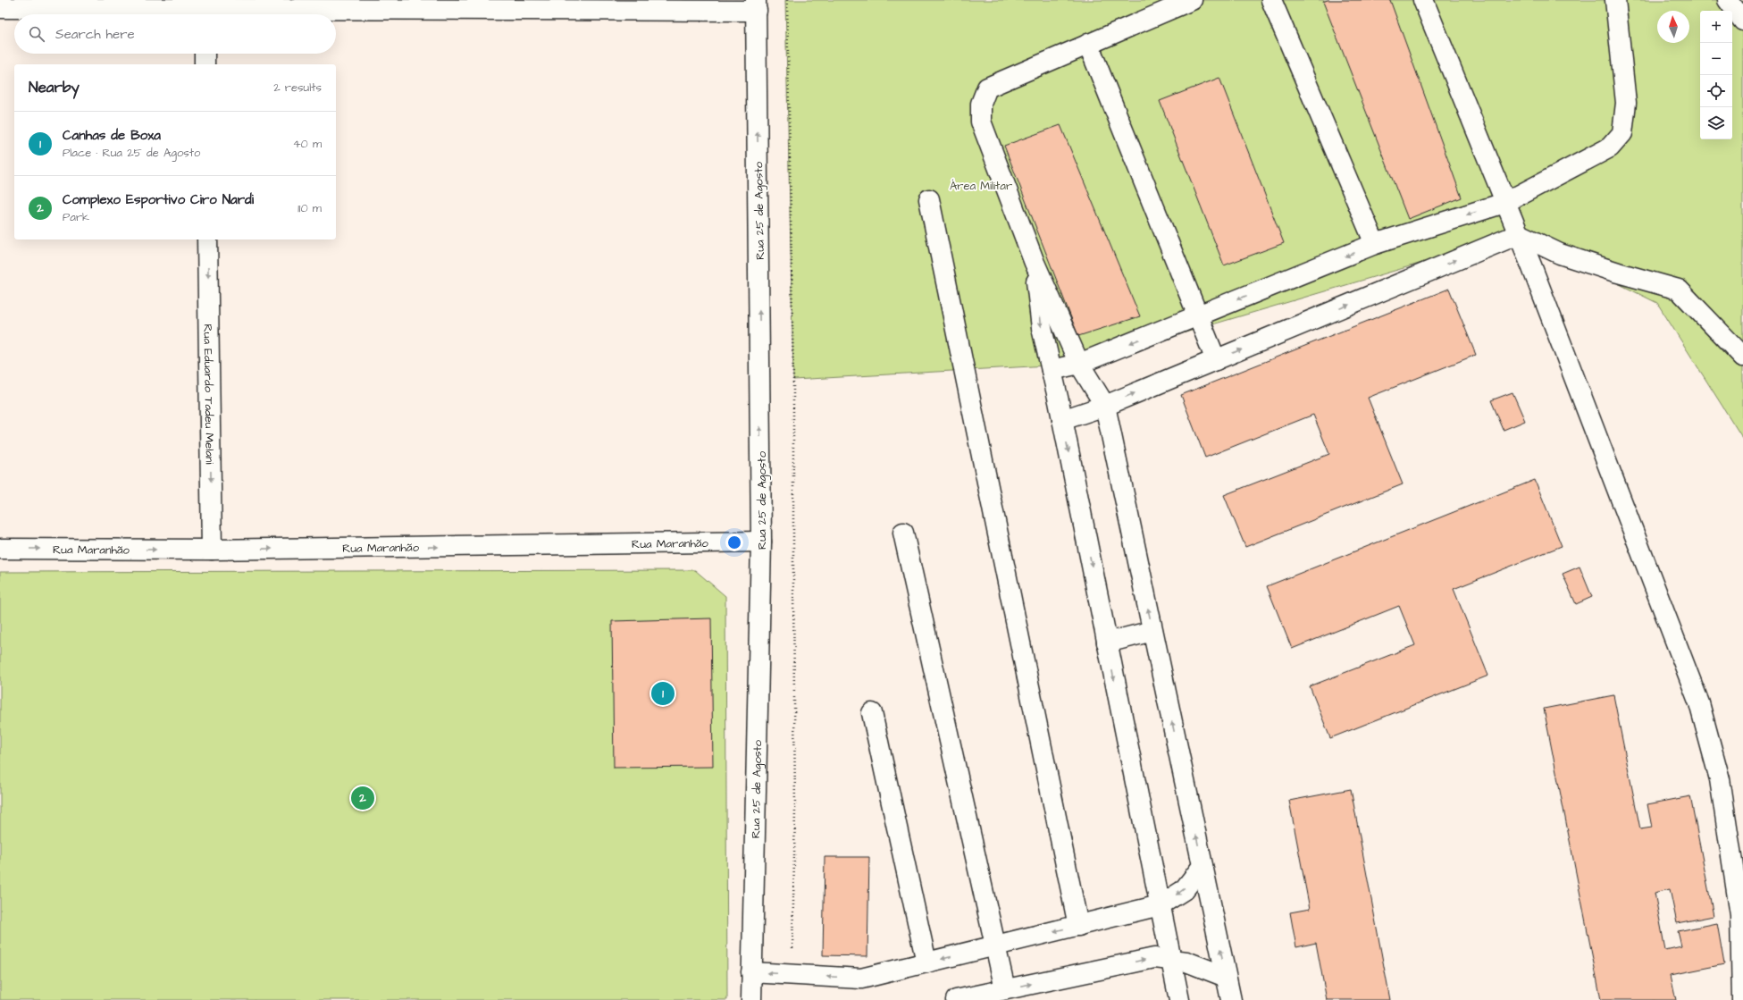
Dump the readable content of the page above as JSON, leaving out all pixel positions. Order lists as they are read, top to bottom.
{
  "streets": {
    "street": ["Rua 25 de Agosto", "Rua Eduardo Tadeu Melani", "Rua Maranhão"]
  },
  "crossings": [
    ["Rua 25 de Agosto", "Rua Maranhão"],
    ["Rua Eduardo Tadeu Melani", "Rua Maranhão"]
  ],
  "one_way": ["Rua 25 de Agosto", "Rua Eduardo Tadeu Melani", "Rua Maranhão"],
  "parks": ["Área Militar"],
  "north": "top",
  "page": {
    "map_buttons": ["+", "−"],
    "search": "Search here",
    "heading": ["Nearby", "2 results"],
    "list": [
      {
        "mark": "1",
        "name": "Canhas de Boxa",
        "note": "Place · Rua 25 de Agosto",
        "value": "40 m"
      },
      {
        "mark": "2",
        "name": "Complexo Esportivo Ciro Nardi",
        "note": "Park",
        "value": "110 m"
      }
    ],
    "pins": ["1", "2"]
  }
}
